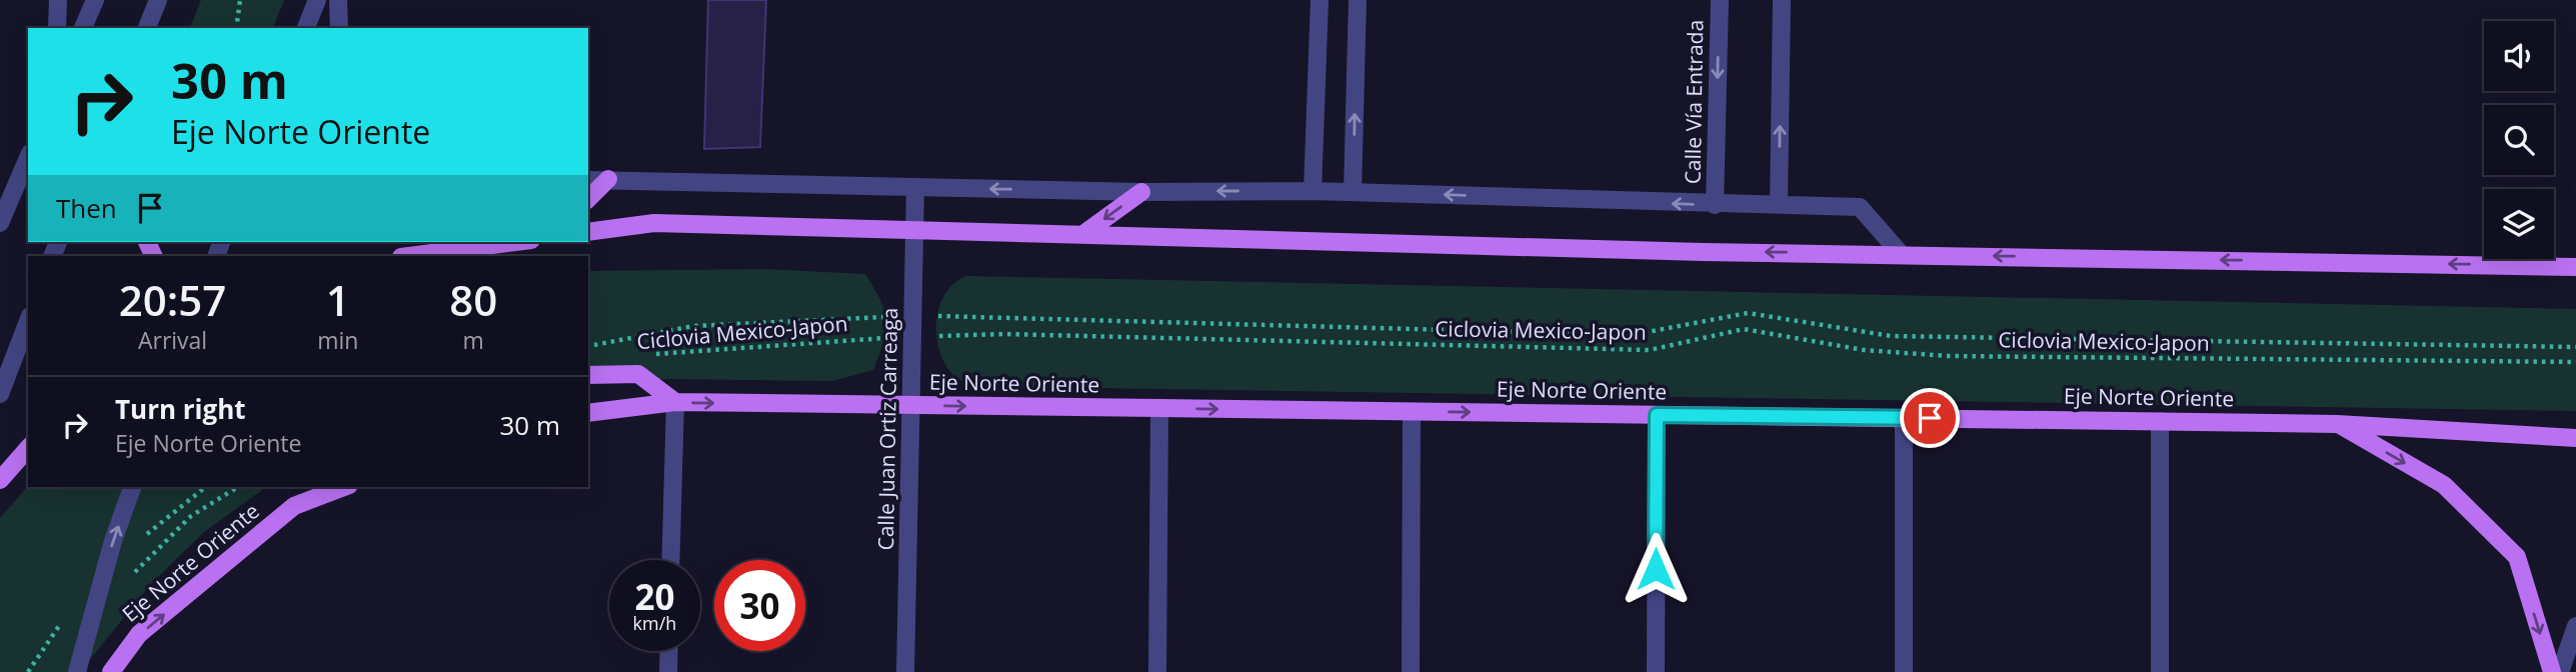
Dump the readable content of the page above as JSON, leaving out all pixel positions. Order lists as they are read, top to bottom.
{
  "streets": {
    "main road": ["Eje Norte Oriente"],
    "street": ["Calle Vía Entrada", "Calle Juan Ortiz Carreaga"],
    "path": ["Ciclovia Mexico-Japon"]
  },
  "crossings": [
    ["Ciclovia Mexico-Japon", "Calle Juan Ortiz Carreaga"],
    ["Eje Norte Oriente", "Calle Juan Ortiz Carreaga"]
  ],
  "one_way": ["Eje Norte Oriente"],
  "page": {
    "turn": ["30 m", "Eje Norte Oriente"],
    "then": "Then",
    "eta": [
      "20:57",
      "Arrival",
      "1",
      "min",
      "80",
      "m"
    ],
    "list": [
      {
        "name": "Turn right",
        "note": "Eje Norte Oriente",
        "value": "30 m"
      }
    ],
    "speed": "20 km/h",
    "limit": "30"
  }
}
